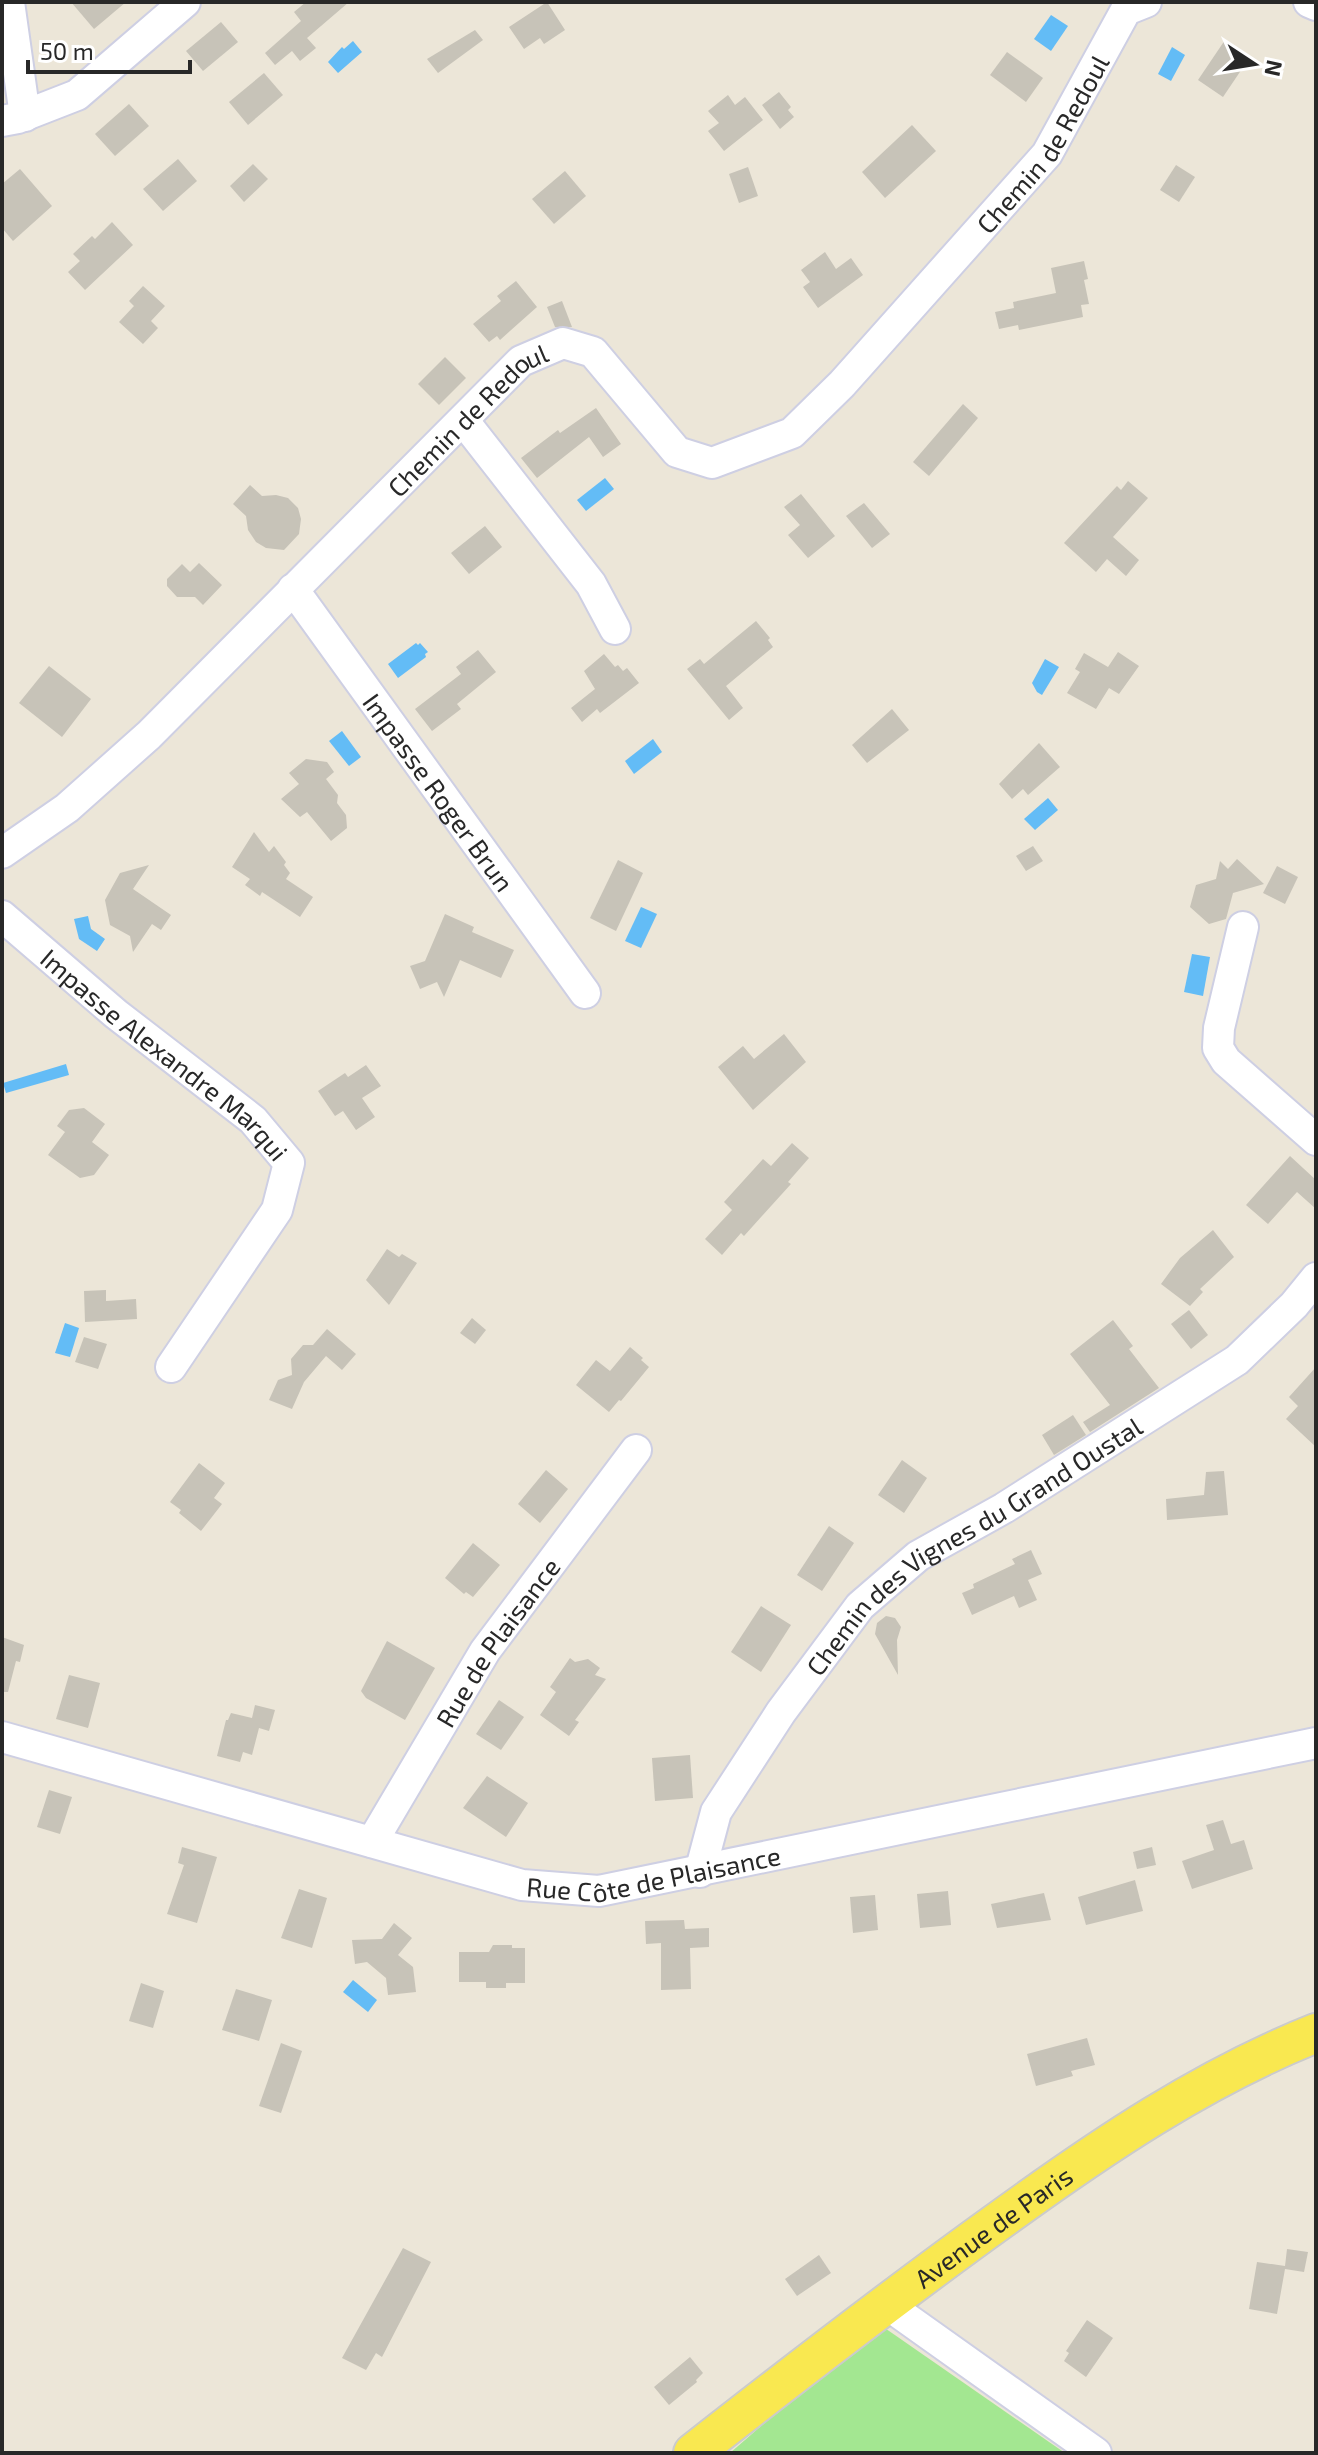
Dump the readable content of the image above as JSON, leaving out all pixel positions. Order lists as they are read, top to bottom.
{
  "streets": {
    "main road": ["Avenue de Paris"],
    "street": [
      "Chemin de Redoul",
      "Impasse Roger Brun",
      "Impasse Alexandre Marqui",
      "Chemin des Vignes du Grand Oustal",
      "Rue de Plaisance",
      "Rue Côte de Plaisance"
    ]
  },
  "crossings": [
    ["Chemin de Redoul", "Impasse Roger Brun"],
    ["Chemin des Vignes du Grand Oustal", "Rue Côte de Plaisance"],
    ["Rue de Plaisance", "Rue Côte de Plaisance"]
  ],
  "scale_bar": "50 m",
  "north": "right"
}
